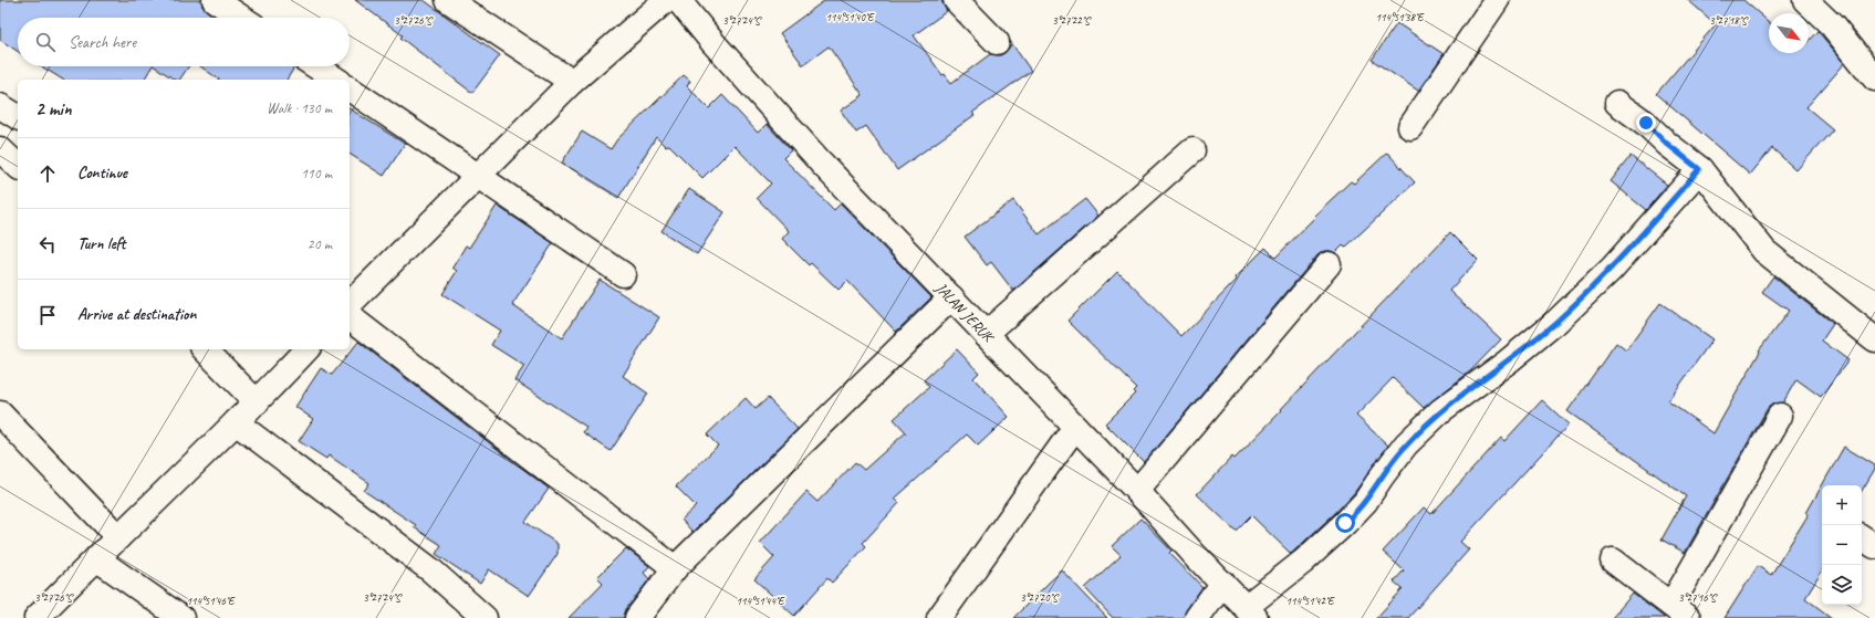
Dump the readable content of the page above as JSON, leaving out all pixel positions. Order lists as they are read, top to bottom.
{
  "streets": {
    "street": ["JALAN JERUK"]
  },
  "north": "bottom right",
  "page": {
    "search": "Search here",
    "heading": ["2 min", "Walk · 130 m"],
    "list": [
      ["Continue", "110 m"],
      ["Turn left", "20 m"],
      "Arrive at destination"
    ],
    "map_buttons": ["+", "−"]
  },
  "coordinates": [
    "114°51'40\"E",
    "114°51'38\"E",
    "3°27'26\"S",
    "3°27'24\"S",
    "3°27'22\"S",
    "3°27'18\"S",
    "3°27'20\"S",
    "3°27'16\"S",
    "114°51'46\"E",
    "114°51'44\"E",
    "114°51'42\"E"
  ]
}
